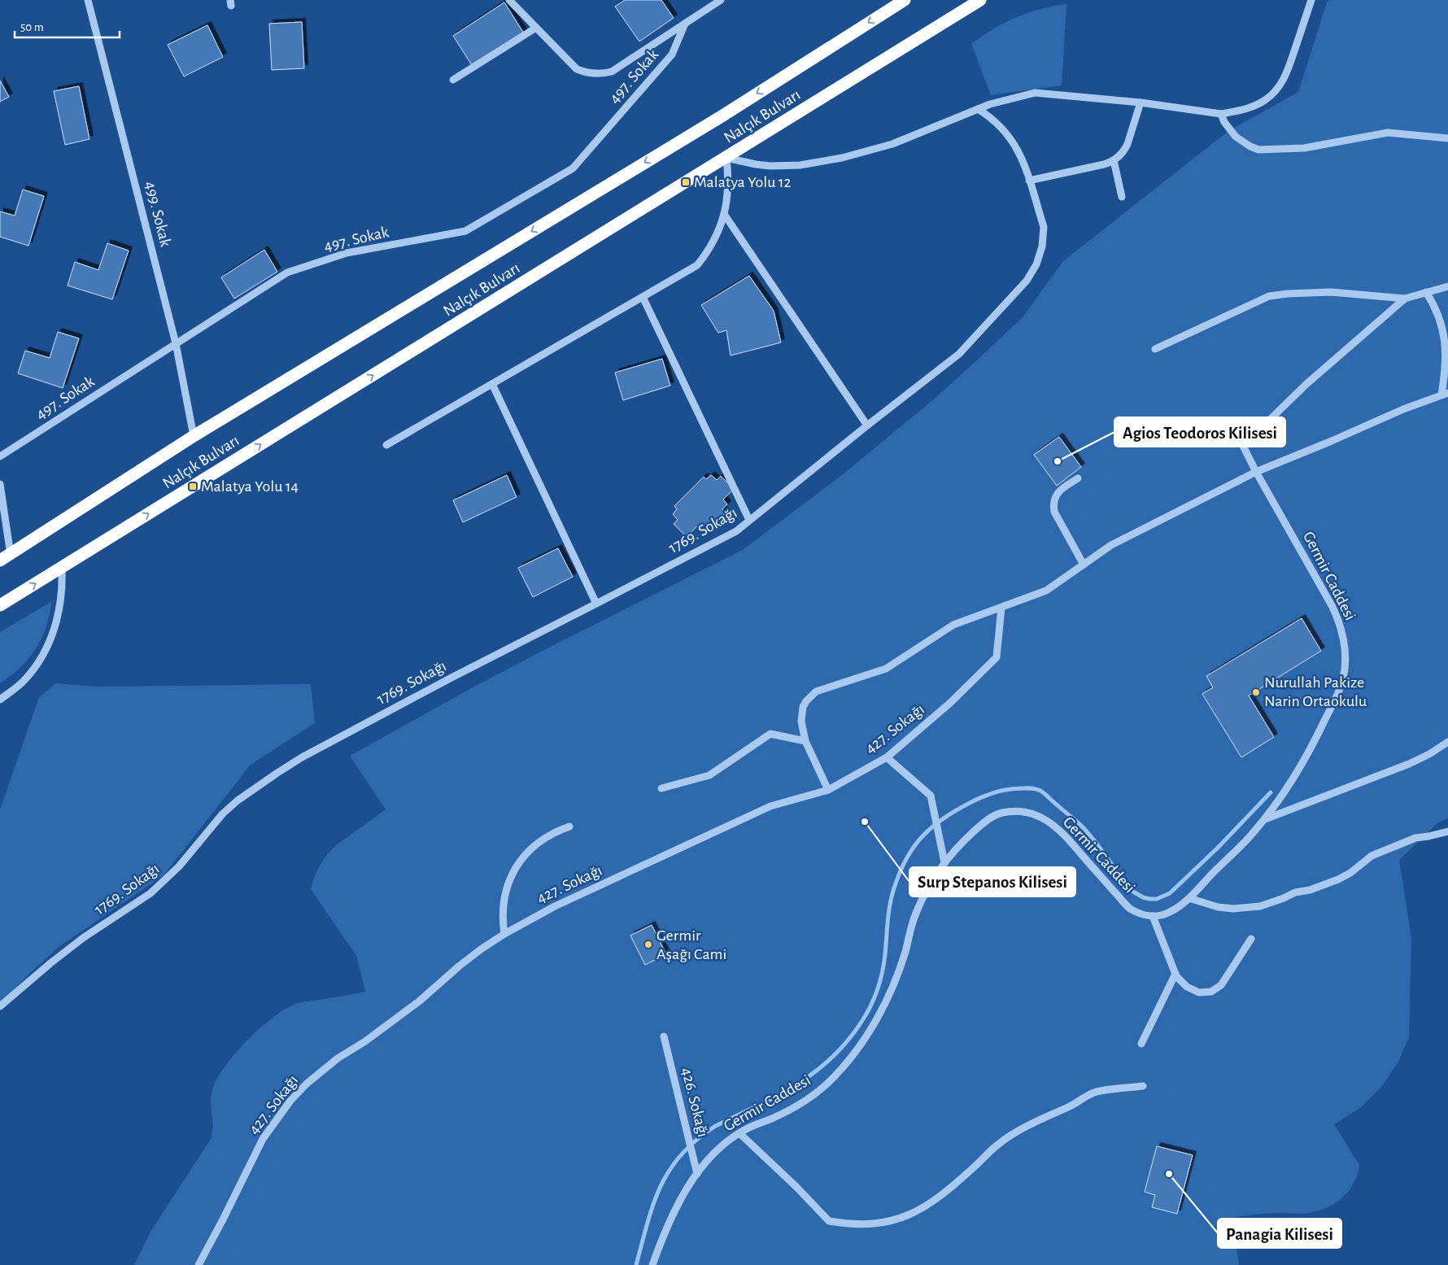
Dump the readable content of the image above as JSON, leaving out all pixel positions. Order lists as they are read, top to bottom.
{
  "streets": {
    "highway": ["Nalçık Bulvarı"],
    "street": [
      "497. Sokak",
      "499. Sokak",
      "1769. Sokağı",
      "Germir Caddesi",
      "427. Sokağı",
      "426. Sokağı"
    ]
  },
  "crossings": [
    ["497. Sokak", "499. Sokak"],
    ["Nalçık Bulvarı", "499. Sokak"],
    ["Germir Caddesi", "426. Sokağı"]
  ],
  "places": {
    "transit": ["Malatya Yolu 12", "Malatya Yolu 14"],
    "other": [
      "Agios Teodoros Kilisesi",
      "Nurullah Pakize Narin Ortaokulu",
      "Surp Stepanos Kilisesi",
      "Germir Aşağı Cami",
      "Panagia Kilisesi"
    ]
  },
  "scale_bar": "50 m"
}
